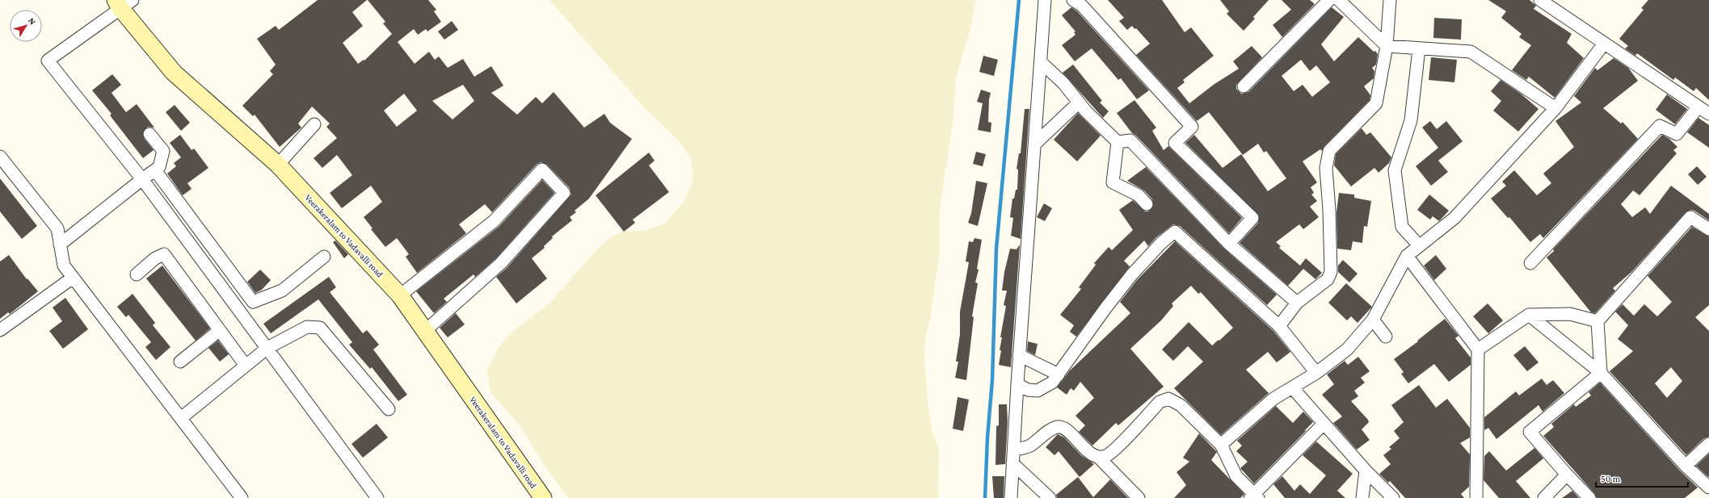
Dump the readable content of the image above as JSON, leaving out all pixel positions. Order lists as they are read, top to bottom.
{
  "streets": {
    "street": ["Veerakeralam to Vadavalli road"]
  },
  "scale_bar": "50 m",
  "north": "top right"
}
